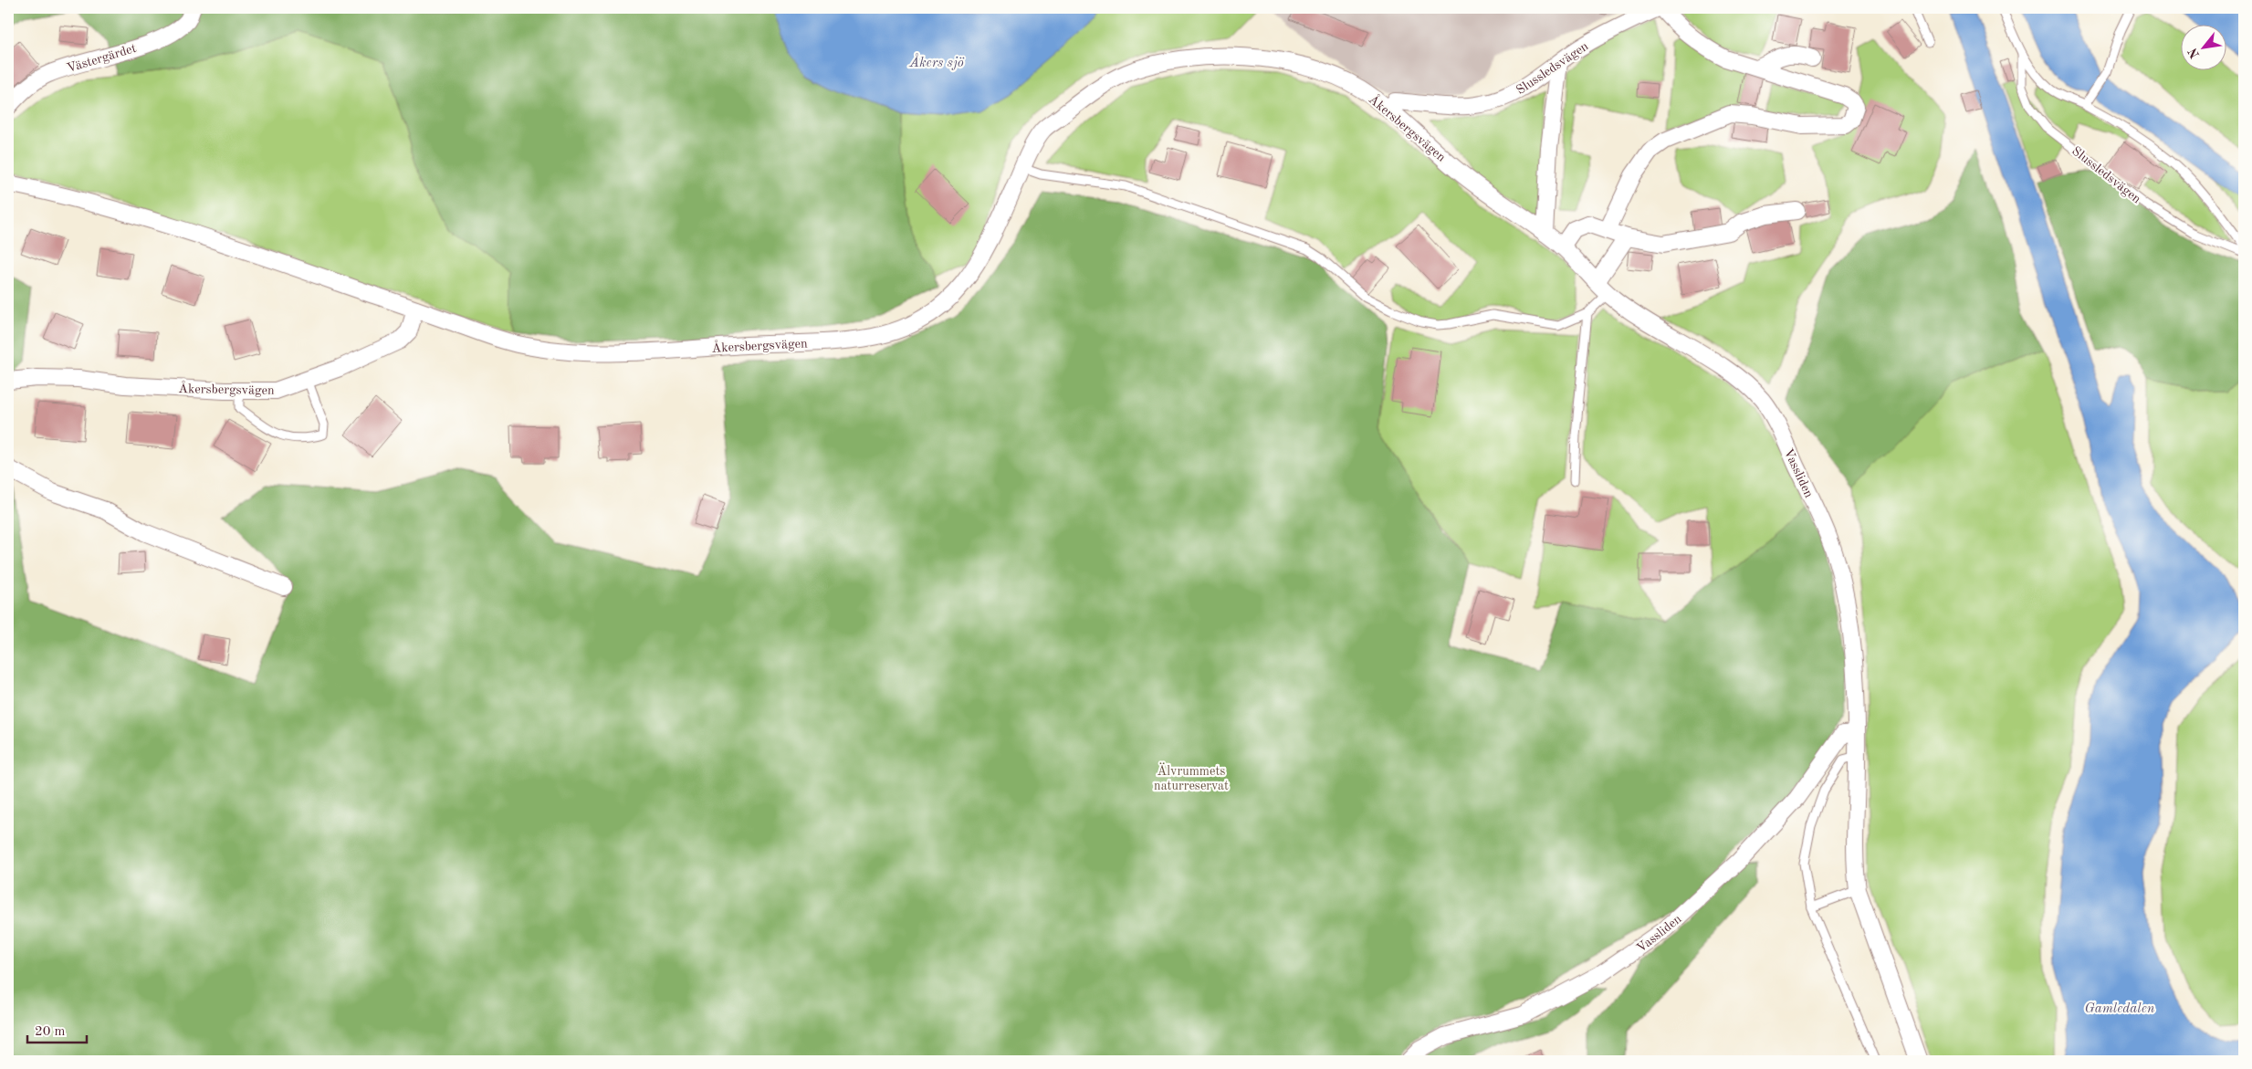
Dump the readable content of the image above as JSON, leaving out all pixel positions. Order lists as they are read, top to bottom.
{
  "streets": {
    "street": [
      "Västergärdet",
      "Slussledsvägen",
      "Åkersbergsvägen",
      "Vassliden"
    ]
  },
  "crossings": [
    ["Slussledsvägen", "Åkersbergsvägen"],
    ["Åkersbergsvägen", "Vassliden"]
  ],
  "water": ["Åkers sjö", "Gamledalen"],
  "parks": ["Älvrummets naturreservat"],
  "scale_bar": "20 m",
  "north": "bottom left"
}
